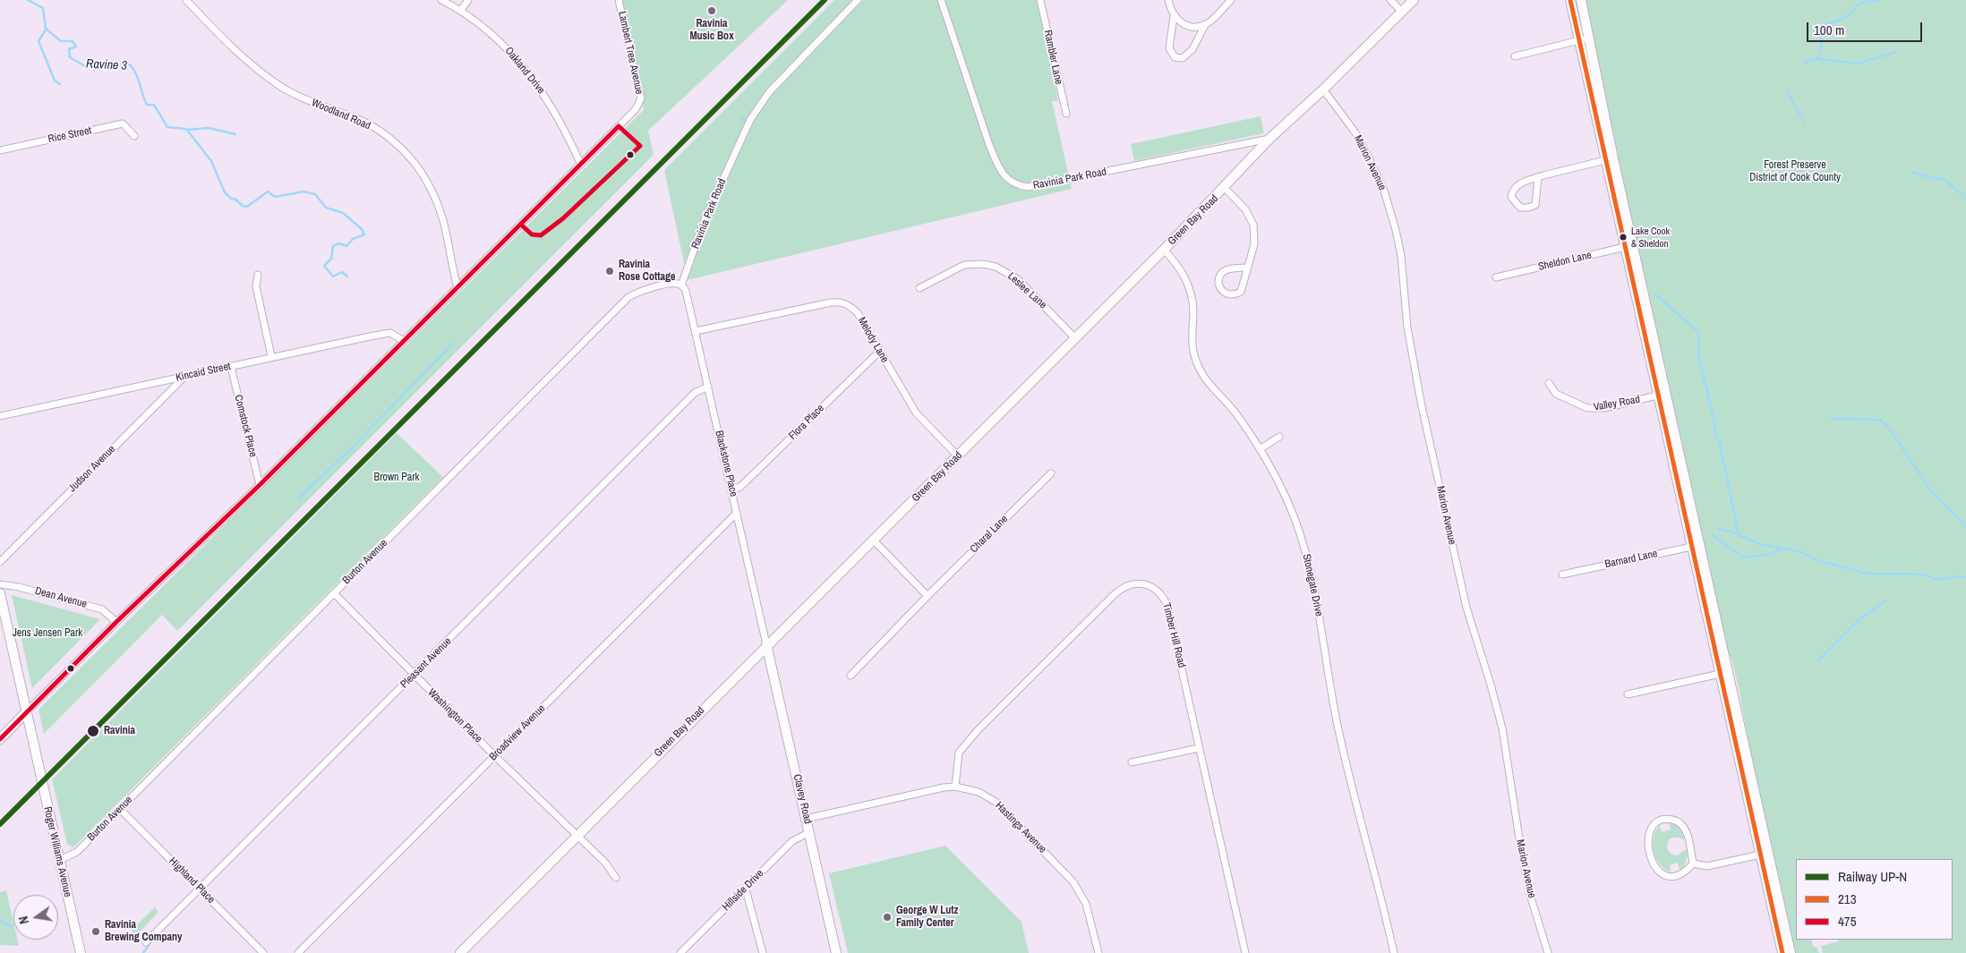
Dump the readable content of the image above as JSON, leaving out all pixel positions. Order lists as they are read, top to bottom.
{
  "streets": {
    "main road": ["Green Bay Road", "Clavey Road", "Roger Williams Avenue"],
    "street": [
      "Lambert Tree Avenue",
      "Rambler Lane",
      "Oakland Drive",
      "Woodland Road",
      "Rice Street",
      "Marion Avenue",
      "Ravinia Park Road",
      "Sheldon Lane",
      "Leslee Lane",
      "Melody Lane",
      "Kincaid Street",
      "Valley Road",
      "Flora Place",
      "Comstock Place",
      "Blackstone Place",
      "Judson Avenue",
      "Charal Lane",
      "Barnard Lane",
      "Burton Avenue",
      "Stonegate Drive",
      "Dean Avenue",
      "Timber Hill Road",
      "Pleasant Avenue",
      "Washington Place",
      "Broadview Avenue",
      "Hastings Avenue",
      "Highland Place",
      "Hillside Drive"
    ]
  },
  "crossings": [
    ["Lambert Tree Avenue", "Oakland Drive"],
    ["Marion Avenue", "Green Bay Road"],
    ["Ravinia Park Road", "Green Bay Road"],
    ["Ravinia Park Road", "Blackstone Place"],
    ["Ravinia Park Road", "Burton Avenue"],
    ["Green Bay Road", "Leslee Lane"],
    ["Green Bay Road", "Melody Lane"],
    ["Green Bay Road", "Blackstone Place"],
    ["Green Bay Road", "Stonegate Drive"],
    ["Green Bay Road", "Washington Place"],
    ["Green Bay Road", "Clavey Road"],
    ["Melody Lane", "Flora Place"],
    ["Melody Lane", "Blackstone Place"],
    ["Kincaid Street", "Comstock Place"],
    ["Kincaid Street", "Judson Avenue"],
    ["Flora Place", "Blackstone Place"],
    ["Blackstone Place", "Burton Avenue"],
    ["Blackstone Place", "Pleasant Avenue"],
    ["Blackstone Place", "Broadview Avenue"],
    ["Blackstone Place", "Clavey Road"],
    ["Burton Avenue", "Washington Place"],
    ["Burton Avenue", "Roger Williams Avenue"],
    ["Burton Avenue", "Highland Place"],
    ["Timber Hill Road", "Hastings Avenue"],
    ["Pleasant Avenue", "Washington Place"],
    ["Pleasant Avenue", "Highland Place"],
    ["Washington Place", "Broadview Avenue"],
    ["Clavey Road", "Hastings Avenue"],
    ["Clavey Road", "Hillside Drive"]
  ],
  "water": ["Ravine 3"],
  "parks": ["Forest Preserve District of Cook County", "Brown Park", "Jens Jensen Park"],
  "places": [
    "Ravinia Music Box",
    "Lake Cook & Sheldon",
    "Ravinia Rose Cottage",
    "Ravinia",
    "George W Lutz Family Center",
    "Ravinia Brewing Company"
  ],
  "lines": ["rail line UP-N", "transit line 213", "transit line 475"],
  "legend": ["Railway UP-N", "213", "475"],
  "scale_bar": "100 m",
  "north": "left"
}
